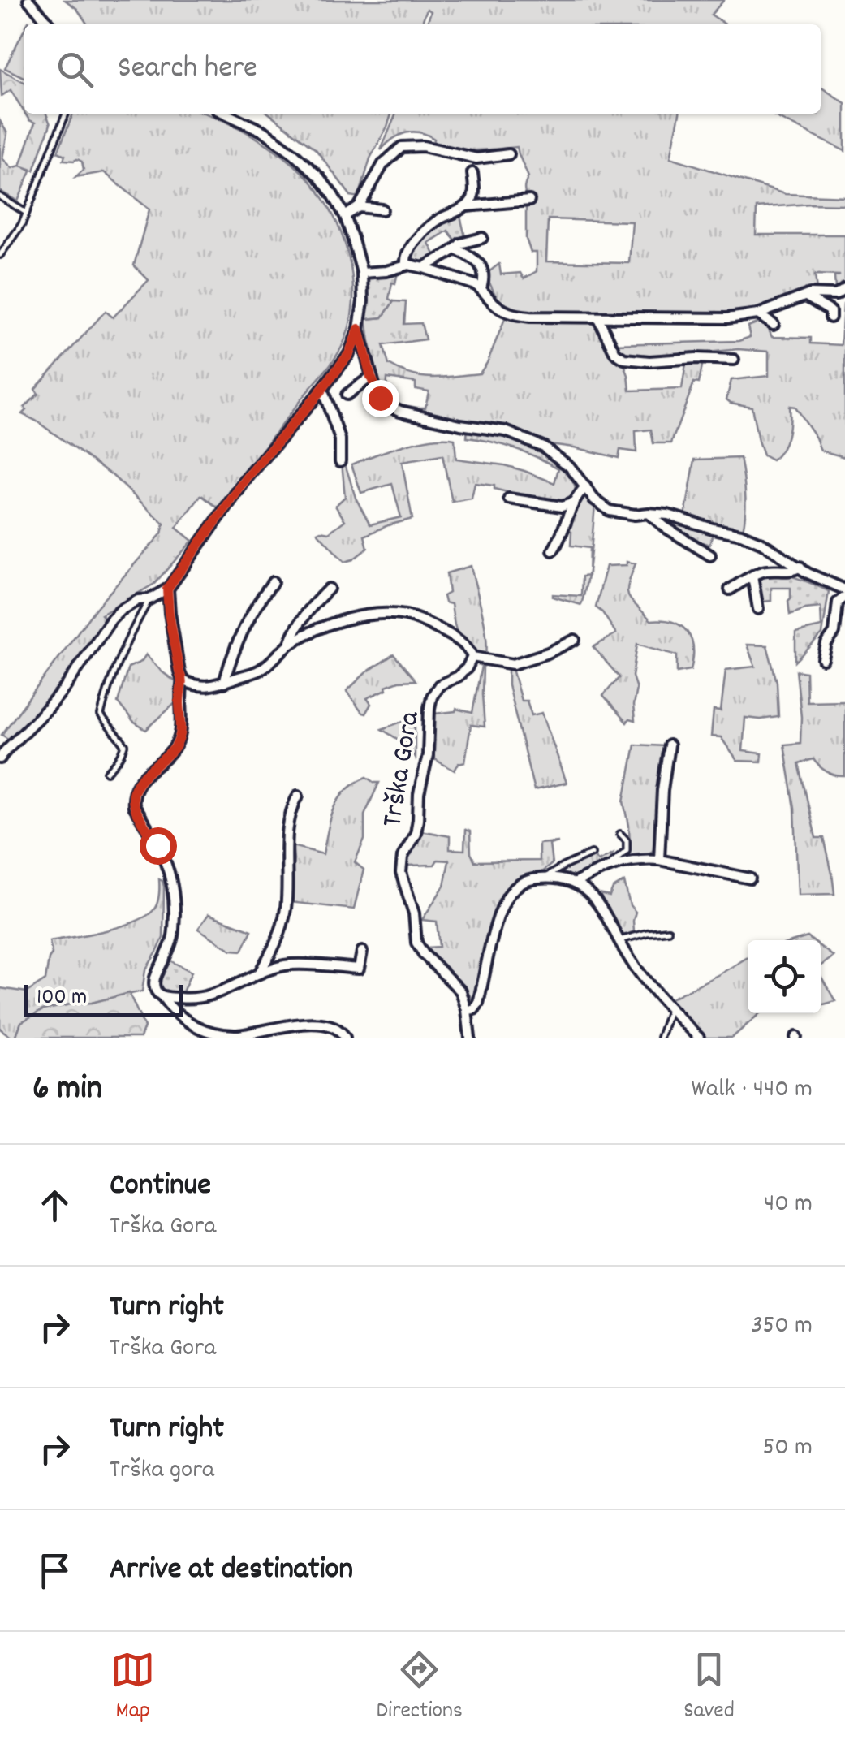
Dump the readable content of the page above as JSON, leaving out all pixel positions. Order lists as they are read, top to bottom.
{
  "streets": {
    "street": ["Trška Gora"]
  },
  "scale_bar": "100 m",
  "page": {
    "search": "Search here",
    "scale": "100 m",
    "heading": ["6 min", "Walk · 440 m"],
    "list": [
      ["Continue", "Trška Gora", "40 m"],
      ["Turn right", "Trška Gora", "350 m"],
      ["Turn right", "Trška gora", "50 m"],
      "Arrive at destination"
    ],
    "nav": ["Map", "Directions", "Saved"]
  }
}
